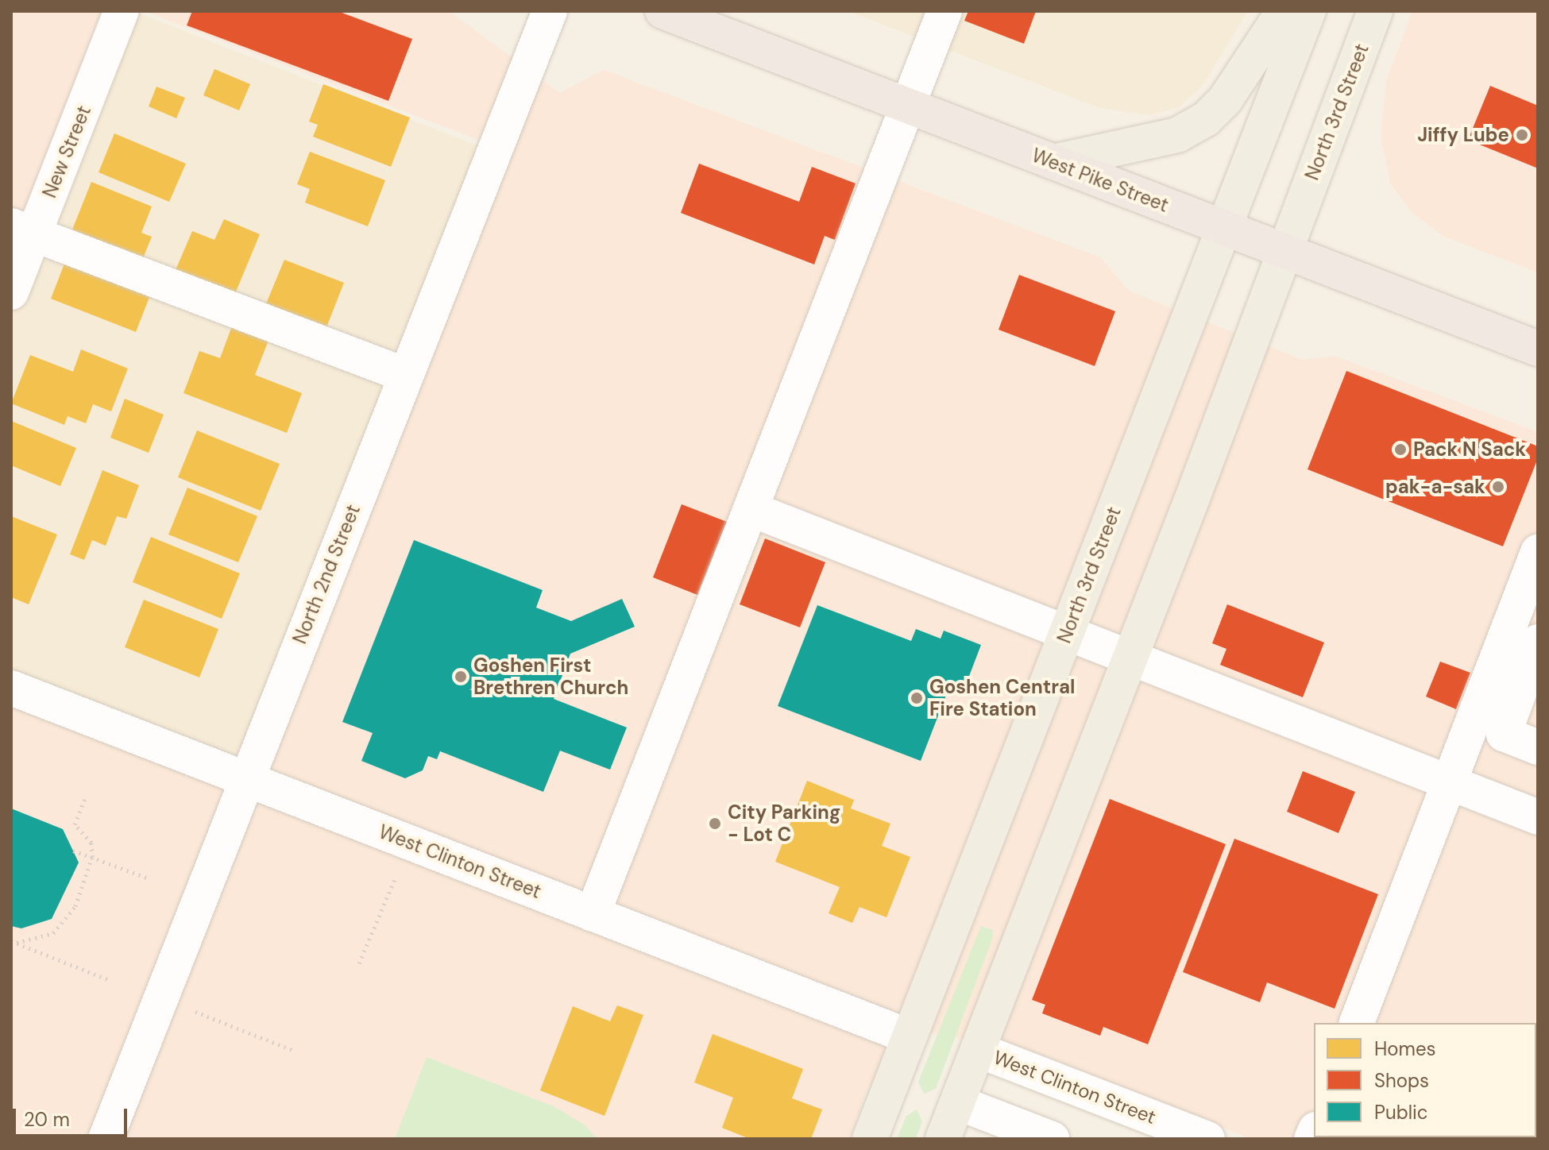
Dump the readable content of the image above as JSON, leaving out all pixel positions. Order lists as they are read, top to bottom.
{
  "streets": {
    "highway": ["West Pike Street"],
    "main road": ["North 3rd Street"],
    "street": ["New Street", "North 2nd Street", "West Clinton Street"]
  },
  "crossings": [
    ["North 3rd Street", "West Pike Street"],
    ["North 3rd Street", "West Clinton Street"],
    ["North 2nd Street", "West Clinton Street"]
  ],
  "places": [
    "Jiffy Lube",
    "Pack N Sack",
    "pak-a-sak",
    "Goshen First Brethren Church",
    "Goshen Central Fire Station",
    "City Parking - Lot C"
  ],
  "legend": ["Homes", "Shops", "Public"],
  "scale_bar": "20 m"
}
